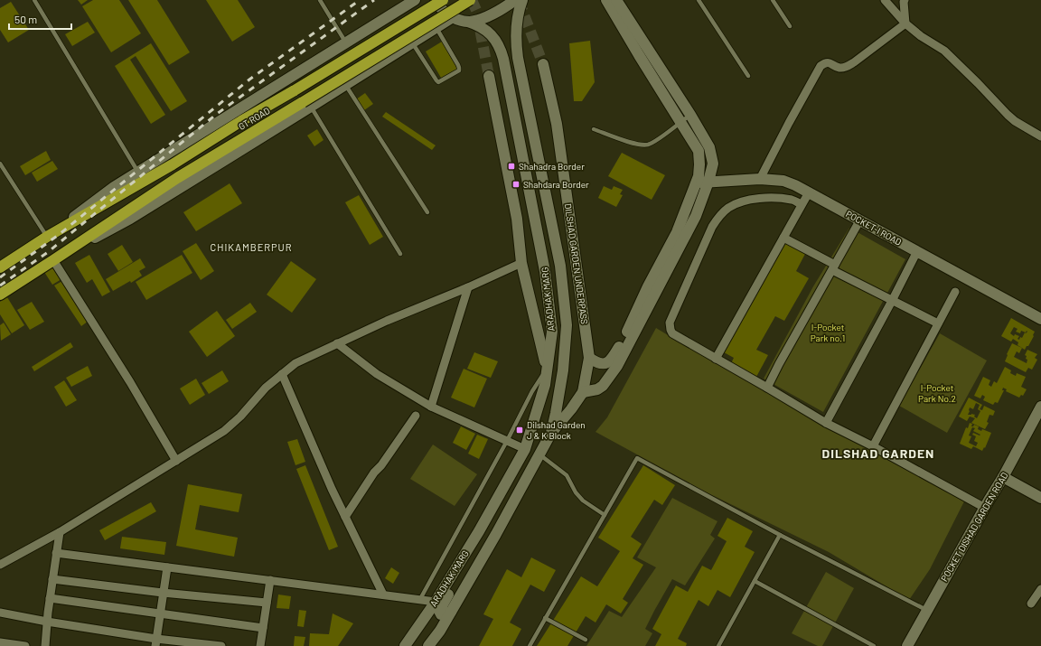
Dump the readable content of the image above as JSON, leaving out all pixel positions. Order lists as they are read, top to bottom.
{
  "streets": {
    "highway": ["GT ROAD"],
    "main road": [
      "POCKET-I ROAD",
      "DILSHAD GARDEN UNDERPASS",
      "ARADHAK MARG",
      "POCKET DISHAD GARDEN ROAD"
    ]
  },
  "crossings": [
    ["GT ROAD", "ARADHAK MARG"],
    ["DILSHAD GARDEN UNDERPASS", "ARADHAK MARG"]
  ],
  "districts": ["CHIKAMBERPUR", "DILSHAD GARDEN"],
  "parks": ["I-Pocket Park no.1", "I-Pocket Park No.2"],
  "places": {
    "transit": ["Shahadra Border", "Shahdara Border", "Dilshad Garden J & K Block"]
  },
  "scale_bar": "50 m"
}
